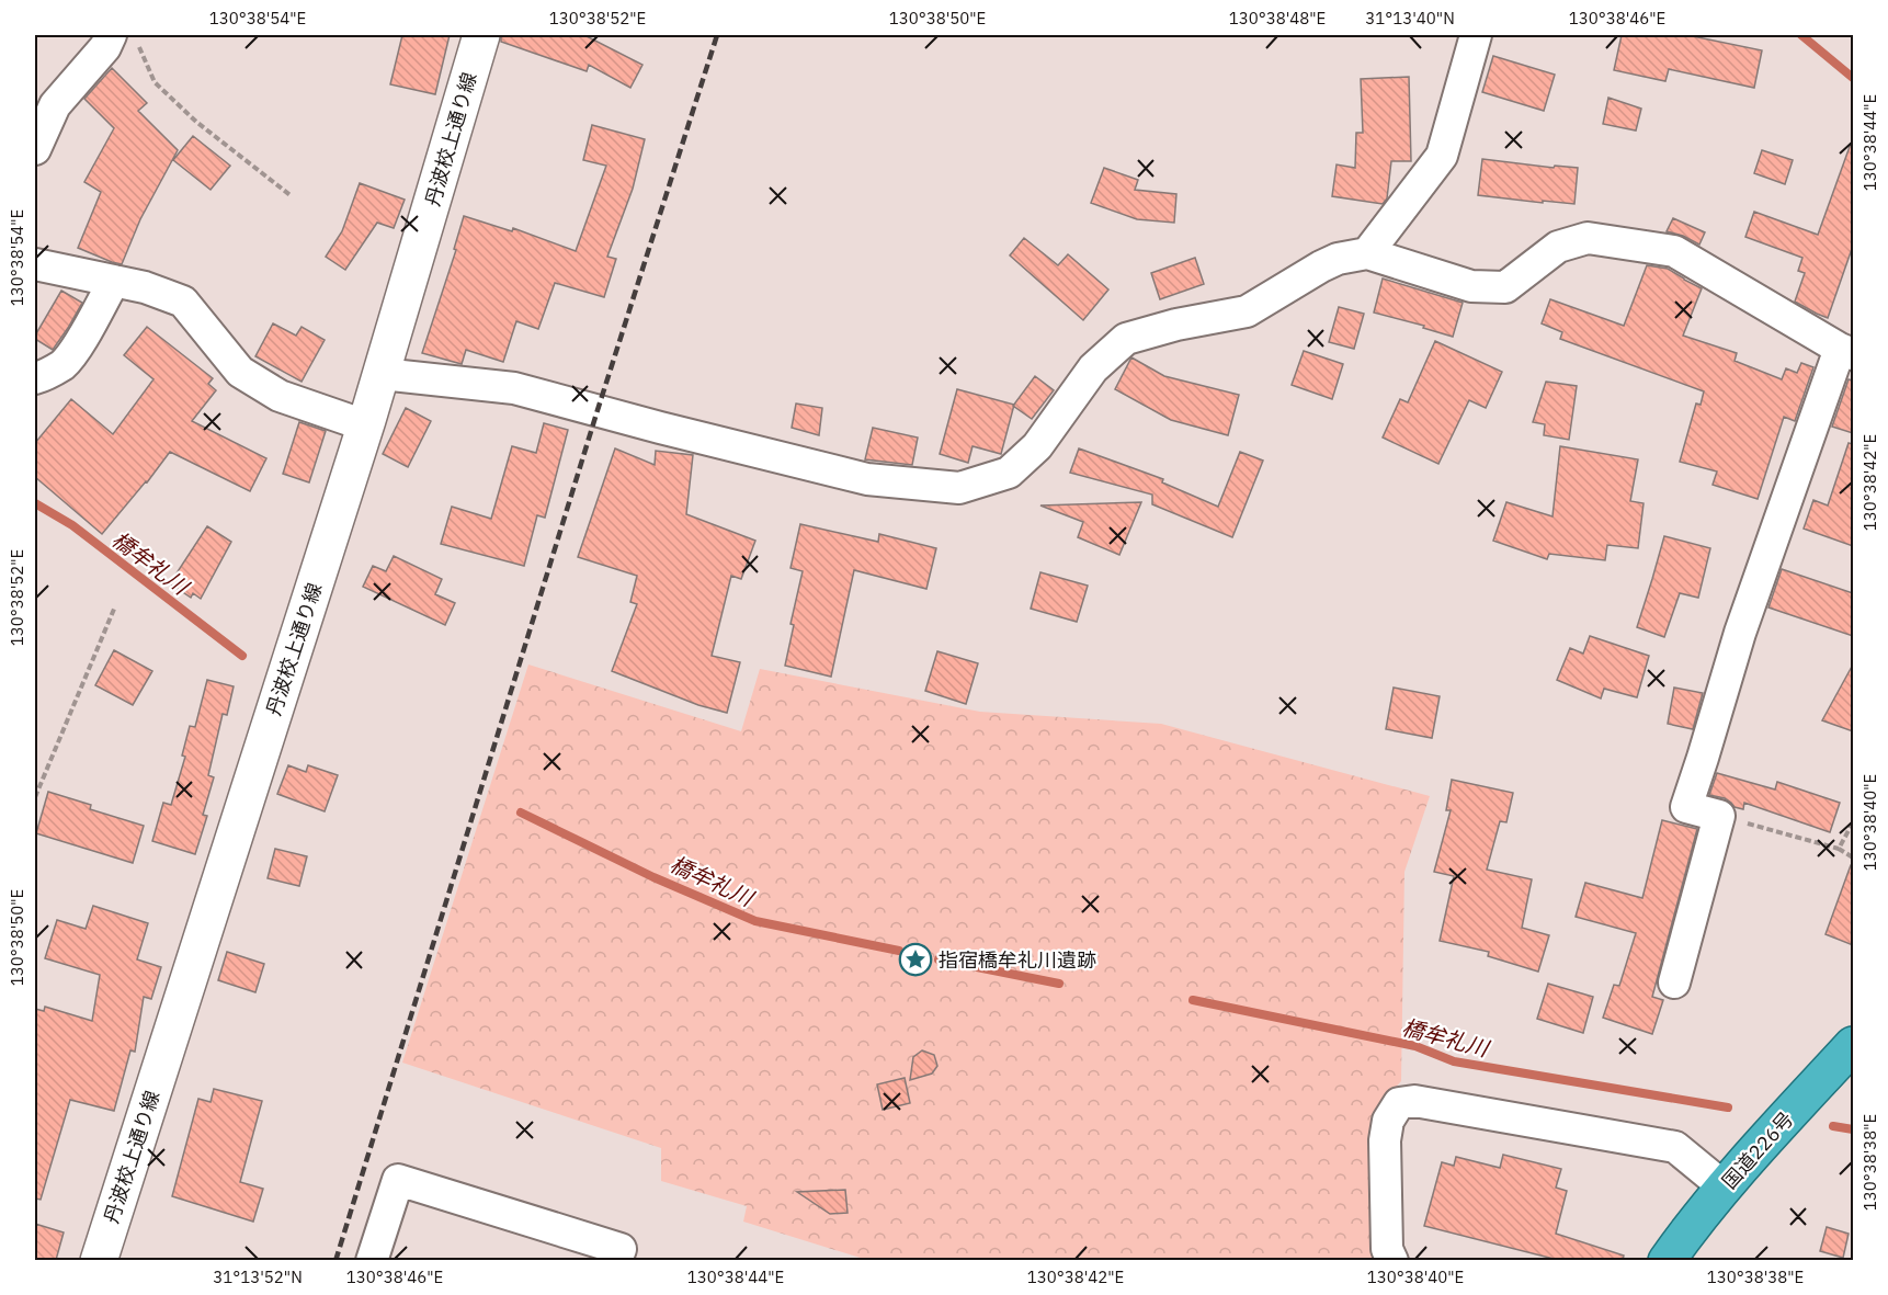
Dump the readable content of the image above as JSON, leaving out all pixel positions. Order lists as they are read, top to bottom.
{
  "streets": {
    "highway": ["国道226号"],
    "street": ["丹波校上通り線"]
  },
  "water": ["橋牟礼川"],
  "places": {
    "place": ["指宿橋牟礼川遺跡"]
  },
  "coordinates": [
    "130°38'54\"E",
    "130°38'52\"E",
    "130°38'50\"E",
    "130°38'48\"E",
    "31°13'40\"N",
    "130°38'46\"E",
    "130°38'44\"E",
    "130°38'42\"E",
    "130°38'40\"E",
    "130°38'38\"E",
    "31°13'52\"N"
  ]
}
